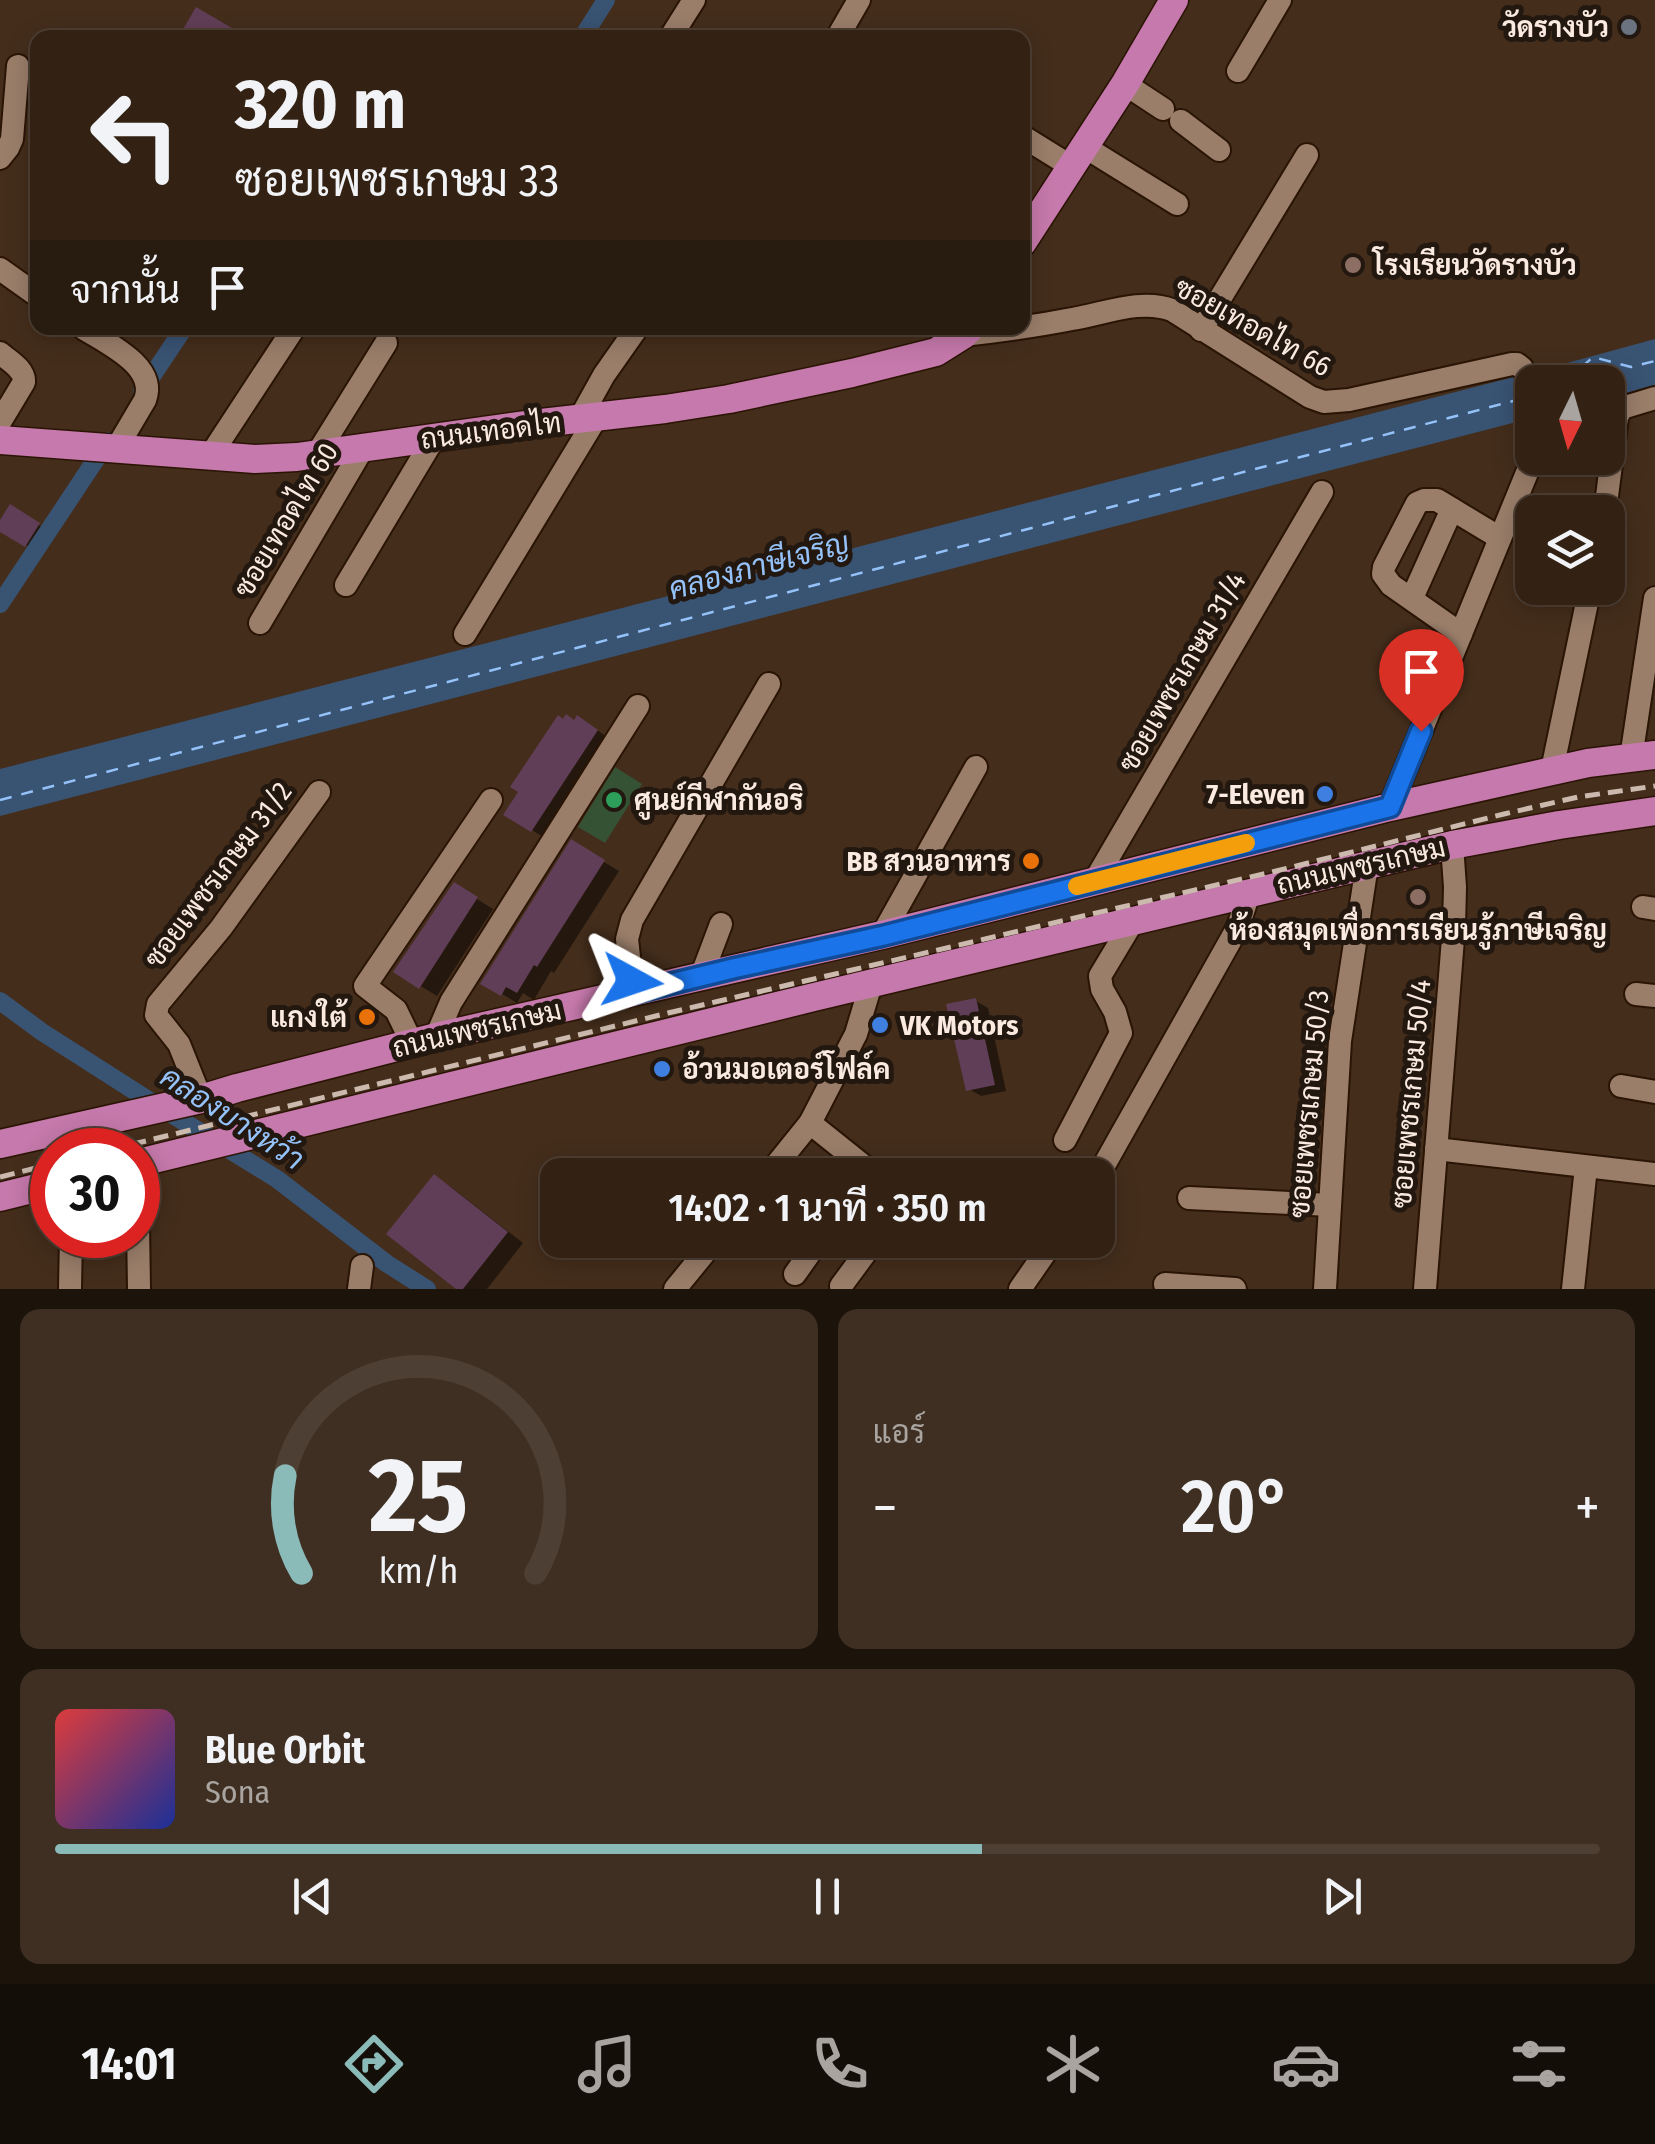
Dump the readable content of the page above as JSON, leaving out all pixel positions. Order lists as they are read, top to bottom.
{
  "streets": {
    "main road": ["ถนนเทอดไท", "ถนนเพชรเกษม"],
    "street": [
      "ซอยเทอดไท 66",
      "ซอยเทอดไท 60",
      "ซอยเพชรเกษม 31/4",
      "ซอยเพชรเกษม 31/2",
      "ซอยเพชรเกษม 50/4",
      "ซอยเพชรเกษม 50/3"
    ]
  },
  "crossings": [
    ["ถนนเทอดไท", "ซอยเทอดไท 60"],
    ["ซอยเพชรเกษม 31/4", "ถนนเพชรเกษม"],
    ["ถนนเพชรเกษม", "ซอยเพชรเกษม 31/2"],
    ["ถนนเพชรเกษม", "ซอยเพชรเกษม 50/4"],
    ["ถนนเพชรเกษม", "ซอยเพชรเกษม 50/3"]
  ],
  "water": ["คลองภาษีเจริญ", "คลองบางหว้า"],
  "places": [
    "วัดรางบัว",
    "โรงเรียนวัดรางบัว",
    "7-Eleven",
    "ศูนย์กีฬากันอริ",
    "BB สวนอาหาร",
    "ห้องสมุดเพื่อการเรียนรู้ภาษีเจริญ",
    "แกงใต้",
    "VK Motors",
    "อ้วนมอเตอร์โฟล์ค"
  ],
  "north": "bottom",
  "page": {
    "turn": ["320 m", "ซอยเพชรเกษม 33"],
    "then": "จากนั้น",
    "limit": "30",
    "trip": "14:02 · 1 นาที · 350 m",
    "tile": "แอร์",
    "heat": ["−", "20°", "+"],
    "song": ["Blue Orbit", "Sona"],
    "tabs": "14:01",
    "gauge": ["25", "km/h"]
  }
}
